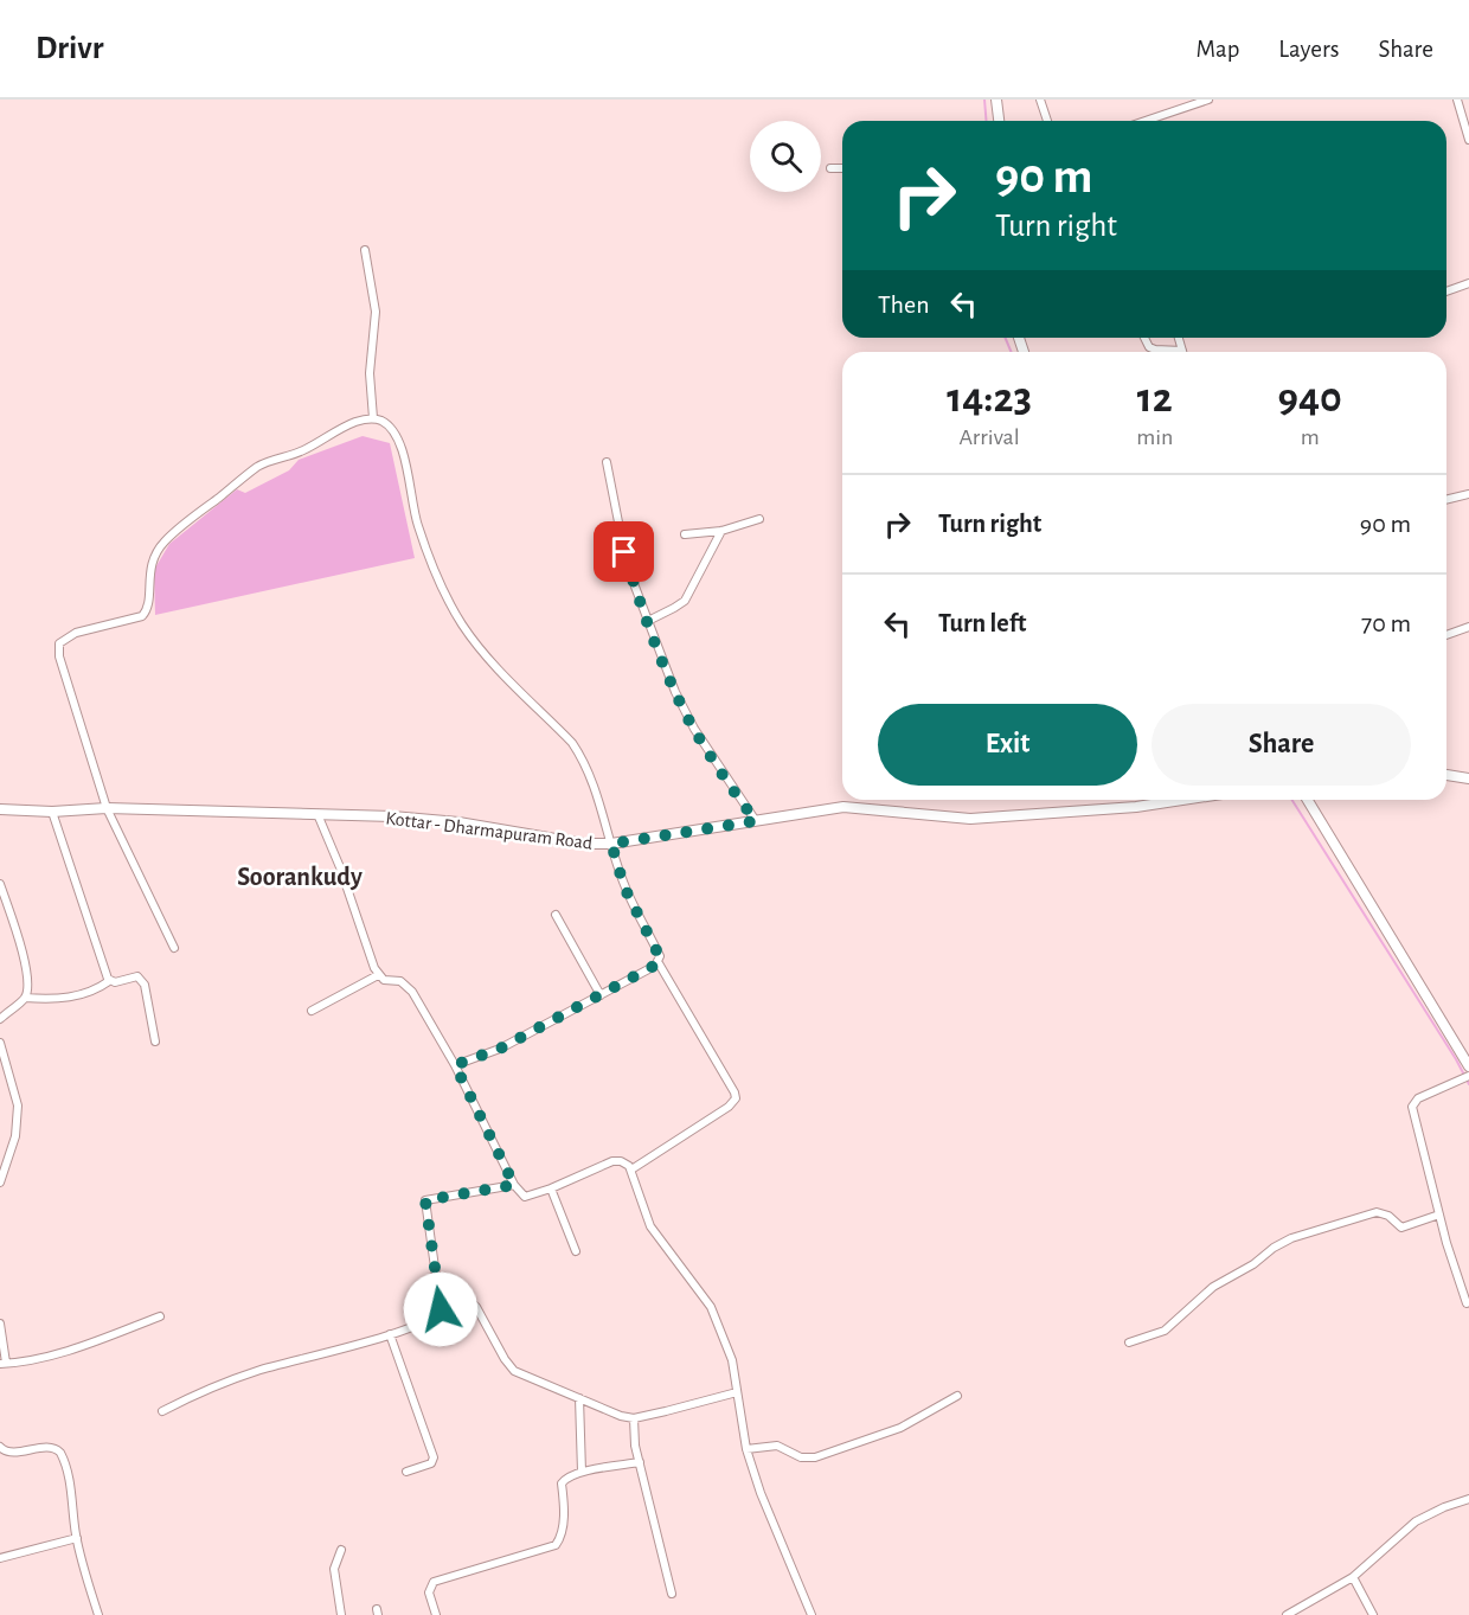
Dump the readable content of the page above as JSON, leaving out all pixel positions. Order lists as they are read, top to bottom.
{
  "streets": {
    "main road": ["Kottar - Dharmapuram Road"]
  },
  "districts": ["Soorankudy"],
  "page": {
    "header": "Drivr",
    "nav": ["Map", "Layers", "Share"],
    "turn": ["90 m", "Turn right"],
    "then": "Then",
    "eta": [
      "14:23",
      "Arrival",
      "12",
      "min",
      "940",
      "m"
    ],
    "list": [
      {
        "name": "Turn right",
        "value": "90 m"
      },
      {
        "name": "Turn left",
        "value": "70 m"
      }
    ],
    "buttons": ["Exit", "Share"]
  }
}
